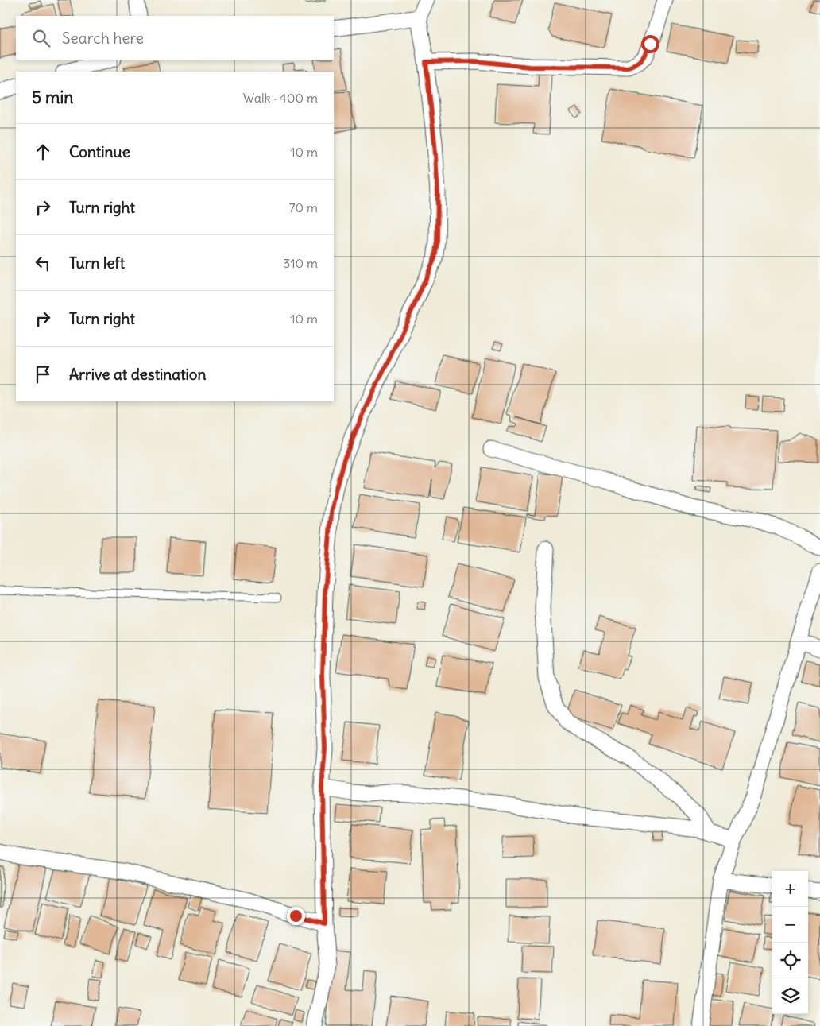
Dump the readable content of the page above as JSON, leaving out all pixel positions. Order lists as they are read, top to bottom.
{
  "page": {
    "search": "Search here",
    "heading": ["5 min", "Walk · 400 m"],
    "list": [
      ["Continue", "10 m"],
      ["Turn right", "70 m"],
      ["Turn left", "310 m"],
      ["Turn right", "10 m"],
      "Arrive at destination"
    ],
    "map_buttons": ["+", "−"]
  }
}
